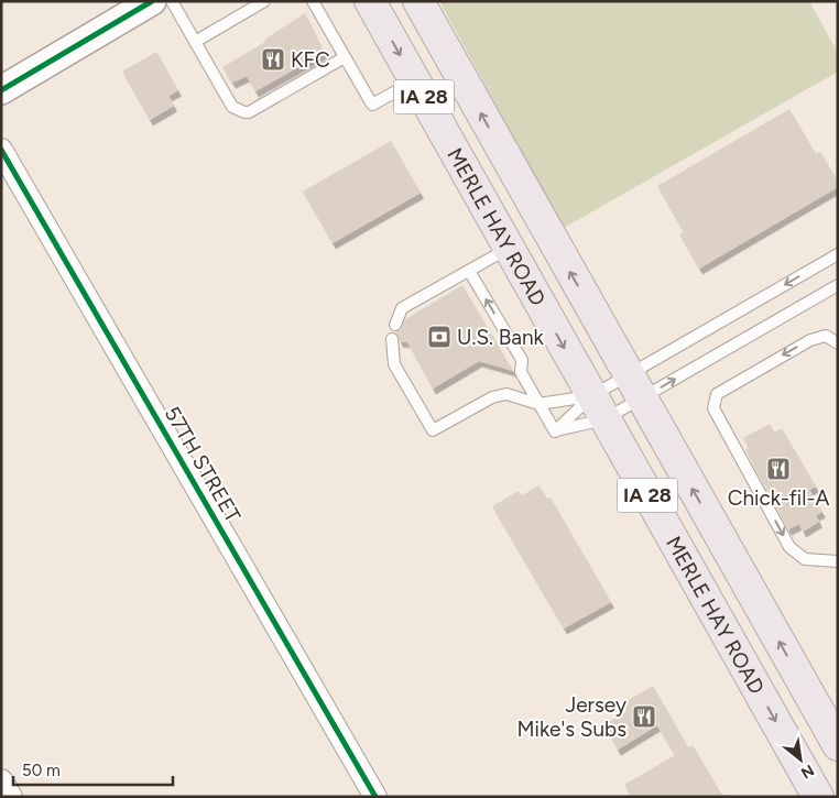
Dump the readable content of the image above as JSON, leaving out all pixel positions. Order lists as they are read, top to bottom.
{
  "streets": {
    "main road": ["IA 28", "MERLE HAY ROAD"],
    "street": ["57TH STREET"]
  },
  "places": {
    "restaurant": ["KFC", "Chick-fil-A", "Jersey Mike's Subs"],
    "bank": ["U.S. Bank"]
  },
  "scale_bar": "50 m",
  "north": "bottom right"
}
